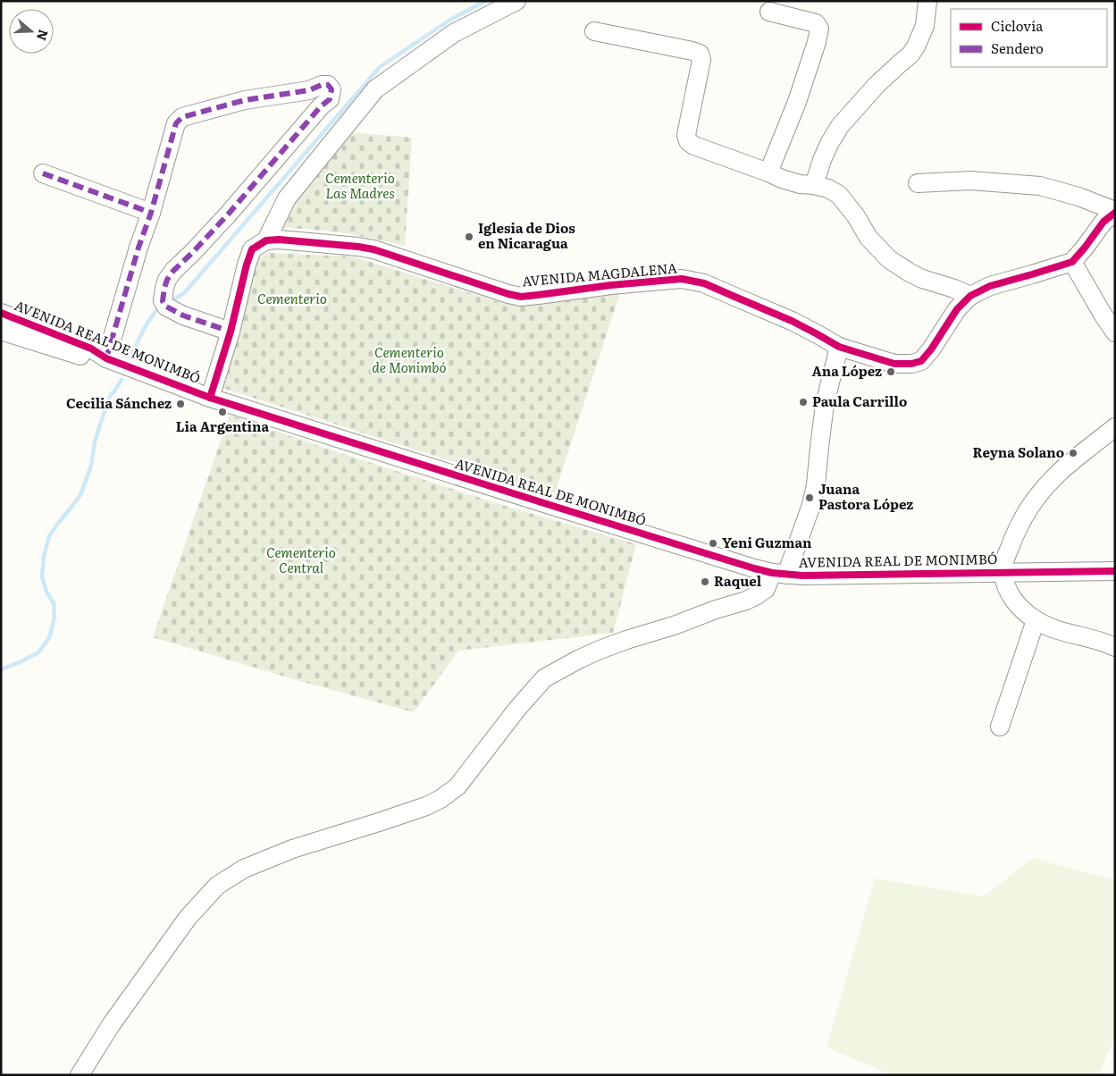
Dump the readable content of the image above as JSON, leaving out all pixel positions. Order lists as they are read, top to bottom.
{
  "streets": {
    "street": ["AVENIDA MAGDALENA", "AVENIDA REAL DE MONIMBÓ"]
  },
  "parks": [
    "Cementerio Las Madres",
    "Cementerio",
    "Cementerio de Monimbó",
    "Cementerio Central"
  ],
  "places": [
    "Iglesia de Dios en Nicaragua",
    "Ana López",
    "Paula Carrillo",
    "Cecilia Sánchez",
    "Lia Argentina",
    "Reyna Solano",
    "Juana Pastora López",
    "Yeni Guzman",
    "Raquel"
  ],
  "legend": ["Ciclovía", "Sendero"],
  "north": "right"
}
